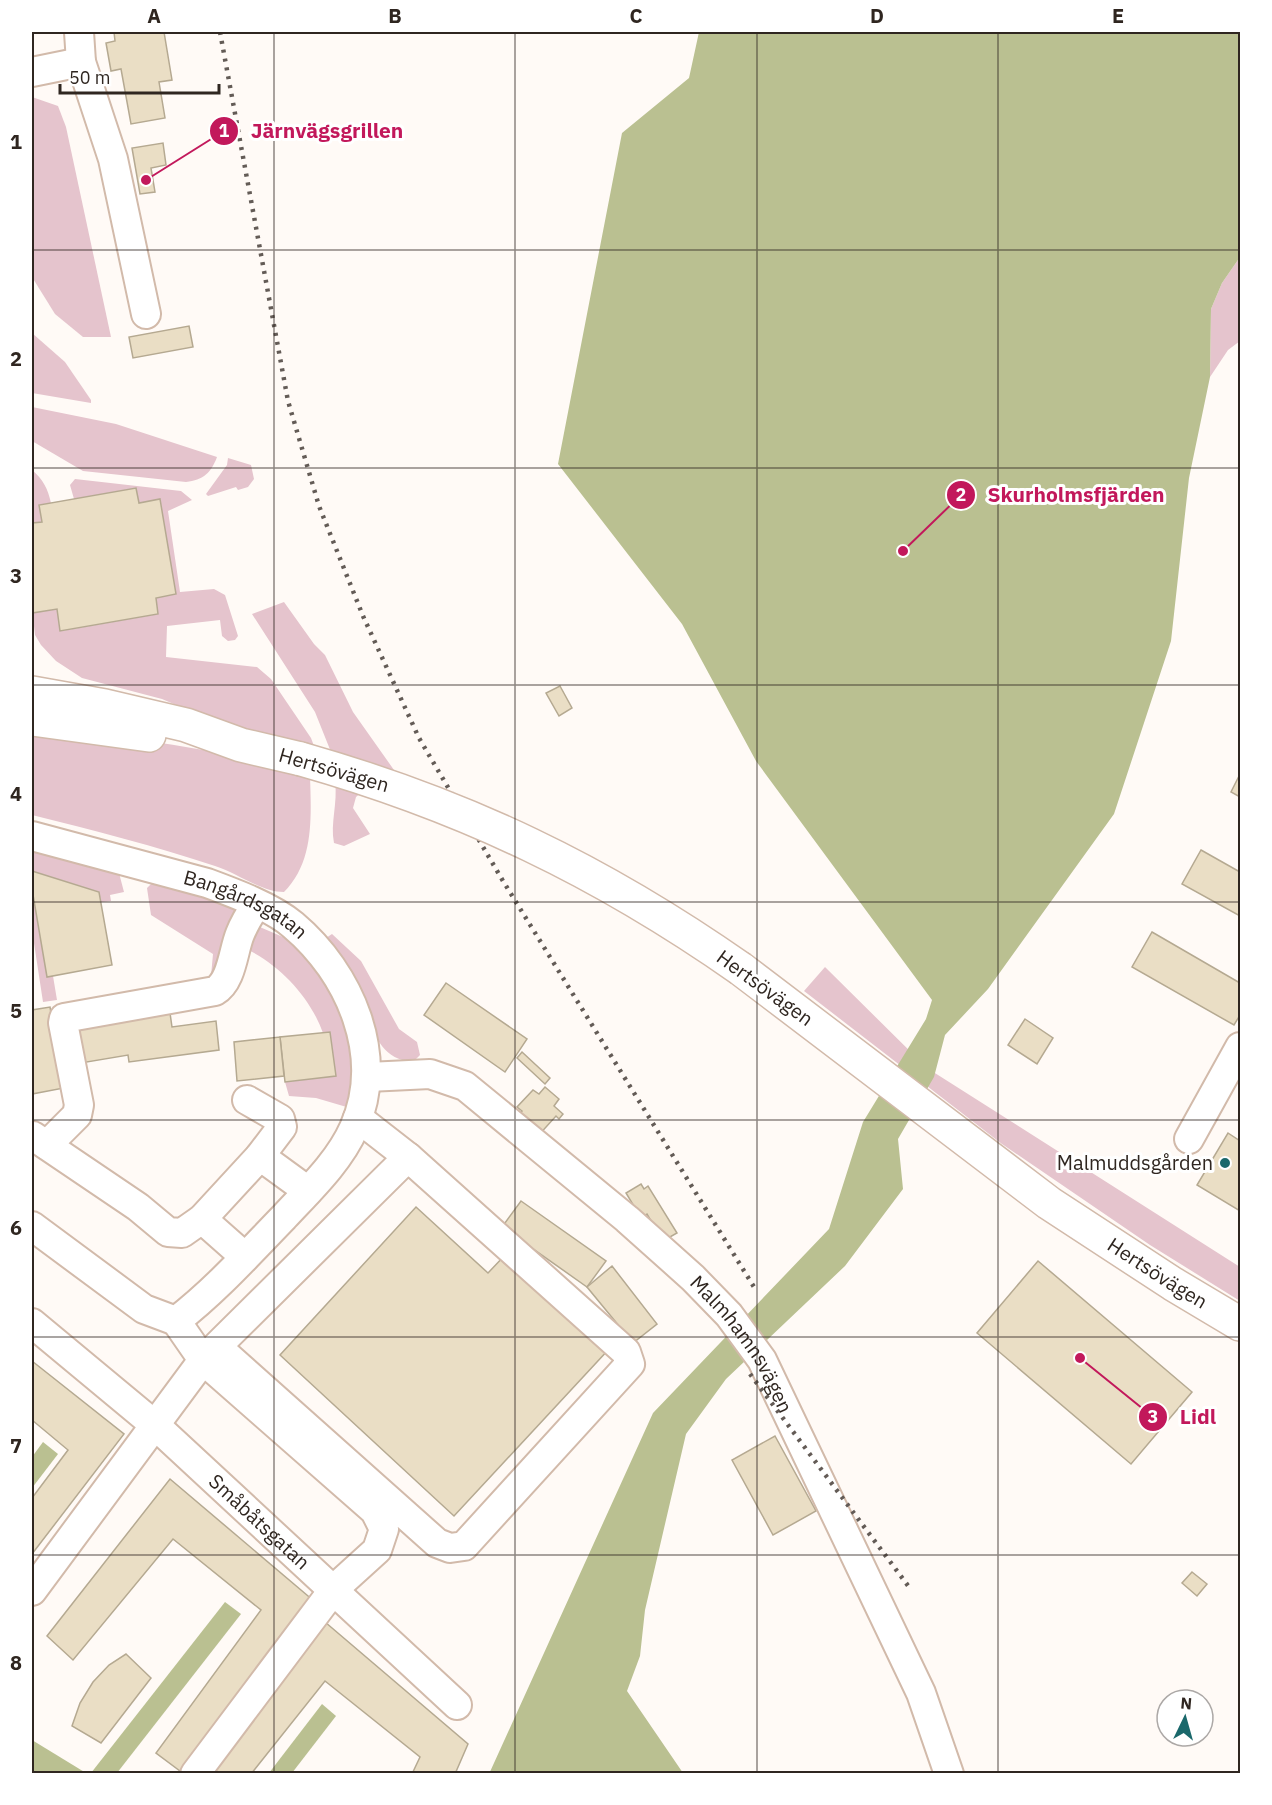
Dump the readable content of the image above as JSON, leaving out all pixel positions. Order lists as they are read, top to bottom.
{
  "streets": {
    "main road": ["Hertsövägen"],
    "street": ["Bangårdsgatan", "Malmhamnsvägen", "Småbåtsgatan"]
  },
  "crossings": [
    ["Bangårdsgatan", "Malmhamnsvägen"]
  ],
  "places": [
    "Järnvägsgrillen",
    "Skurholmsfjärden",
    "Malmuddsgården",
    "Lidl"
  ],
  "scale_bar": "50 m",
  "north": "top",
  "grid": {
    "columns": [
      "A",
      "B",
      "C",
      "D",
      "E"
    ],
    "rows": [
      "1",
      "2",
      "3",
      "4",
      "5",
      "6",
      "7",
      "8"
    ]
  }
}
